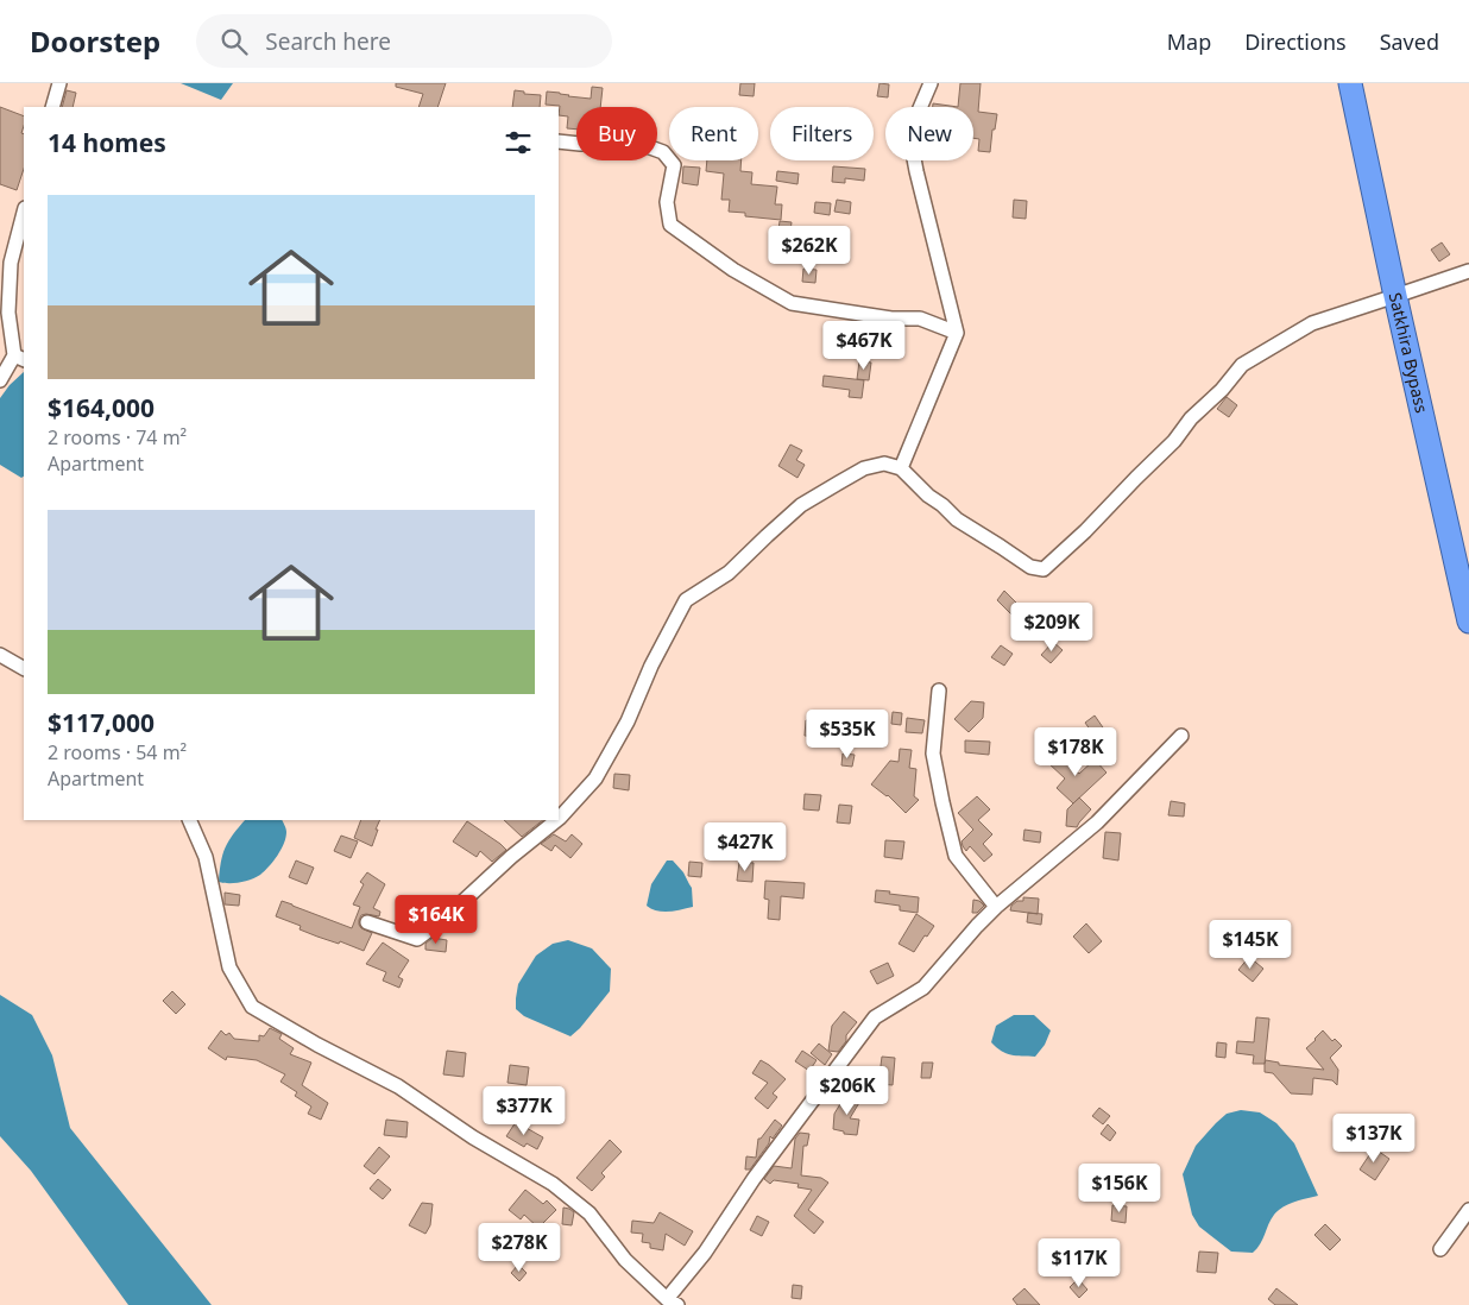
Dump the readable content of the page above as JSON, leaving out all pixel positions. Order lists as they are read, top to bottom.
{
  "streets": {
    "highway": ["Satkhira Bypass"]
  },
  "page": {
    "header": "Doorstep",
    "search": "Search here",
    "nav": ["Map", "Directions", "Saved"],
    "chip": [
      "Buy",
      "Rent",
      "Filters",
      "New"
    ],
    "heading": "14 homes",
    "list": [
      {
        "name": "$164,000",
        "note": "2 rooms · 74 m² · Apartment"
      },
      {
        "name": "$117,000",
        "note": "2 rooms · 54 m² · Apartment"
      }
    ],
    "price": [
      "$262K",
      "$467K",
      "$209K",
      "$535K",
      "$178K",
      "$427K",
      "$164K",
      "$145K",
      "$206K",
      "$377K",
      "$137K",
      "$156K",
      "$278K",
      "$117K"
    ]
  }
}
